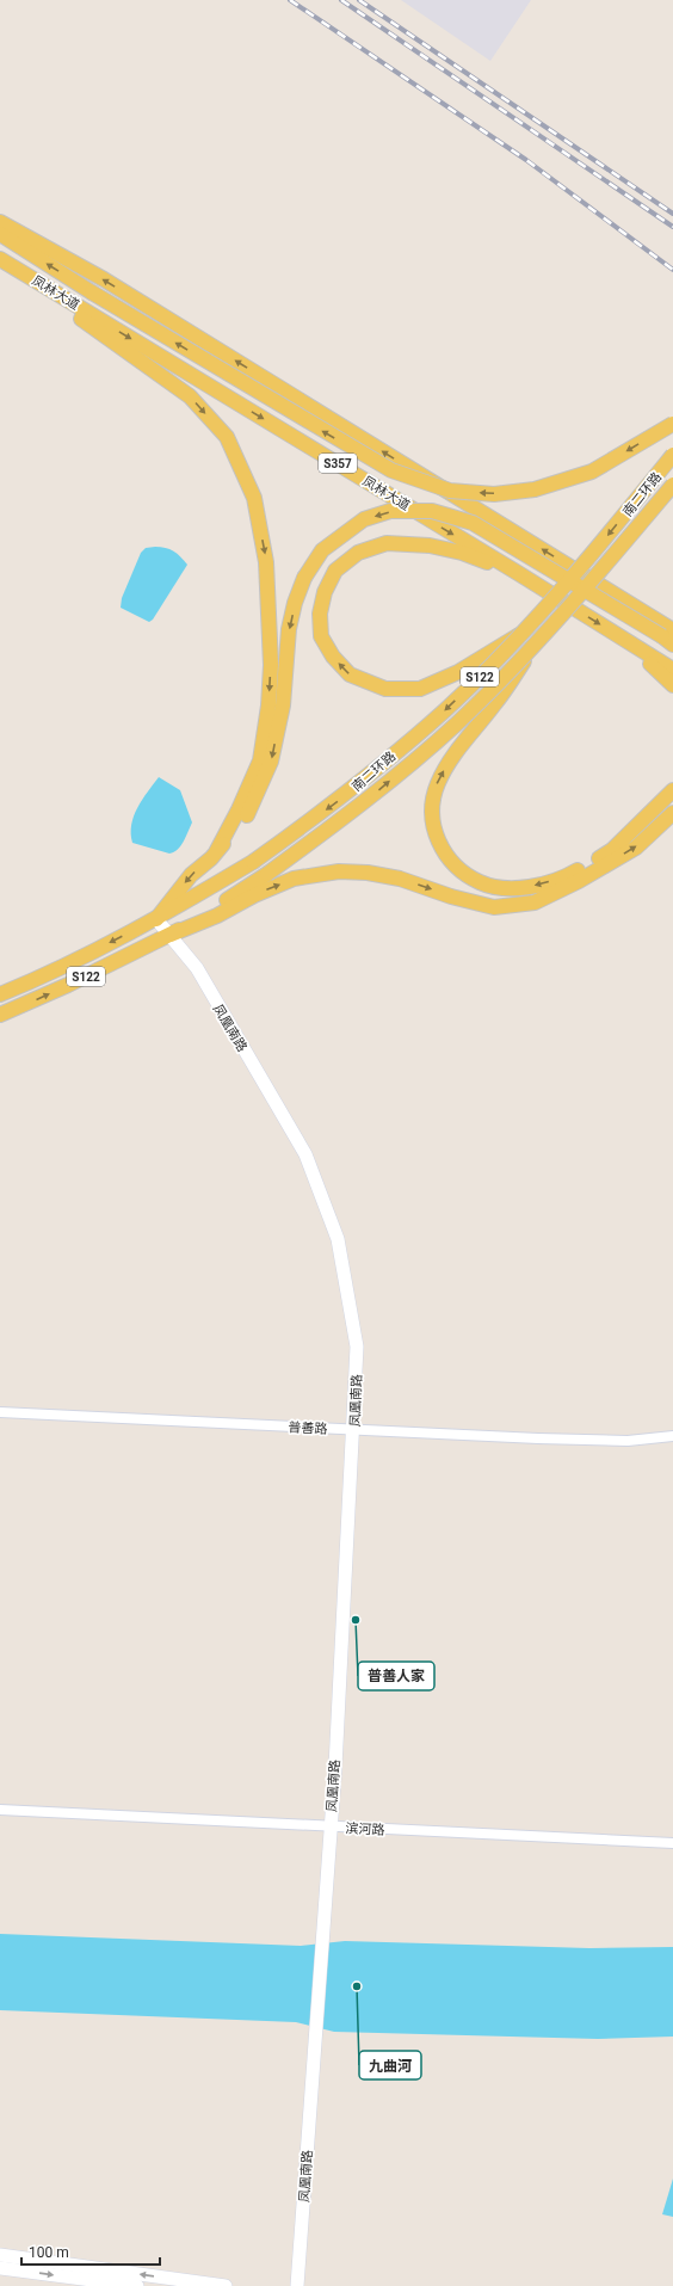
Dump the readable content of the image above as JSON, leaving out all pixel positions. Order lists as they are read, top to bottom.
{
  "streets": {
    "main road": [
      "凤林大道",
      "S357",
      "南二环路",
      "S122"
    ],
    "street": ["凤凰南路", "普善路", "滨河路"]
  },
  "crossings": [
    ["南二环路", "凤凰南路"],
    ["凤凰南路", "普善路"],
    ["凤凰南路", "滨河路"]
  ],
  "places": ["普善人家", "九曲河"],
  "scale_bar": "100 m"
}
